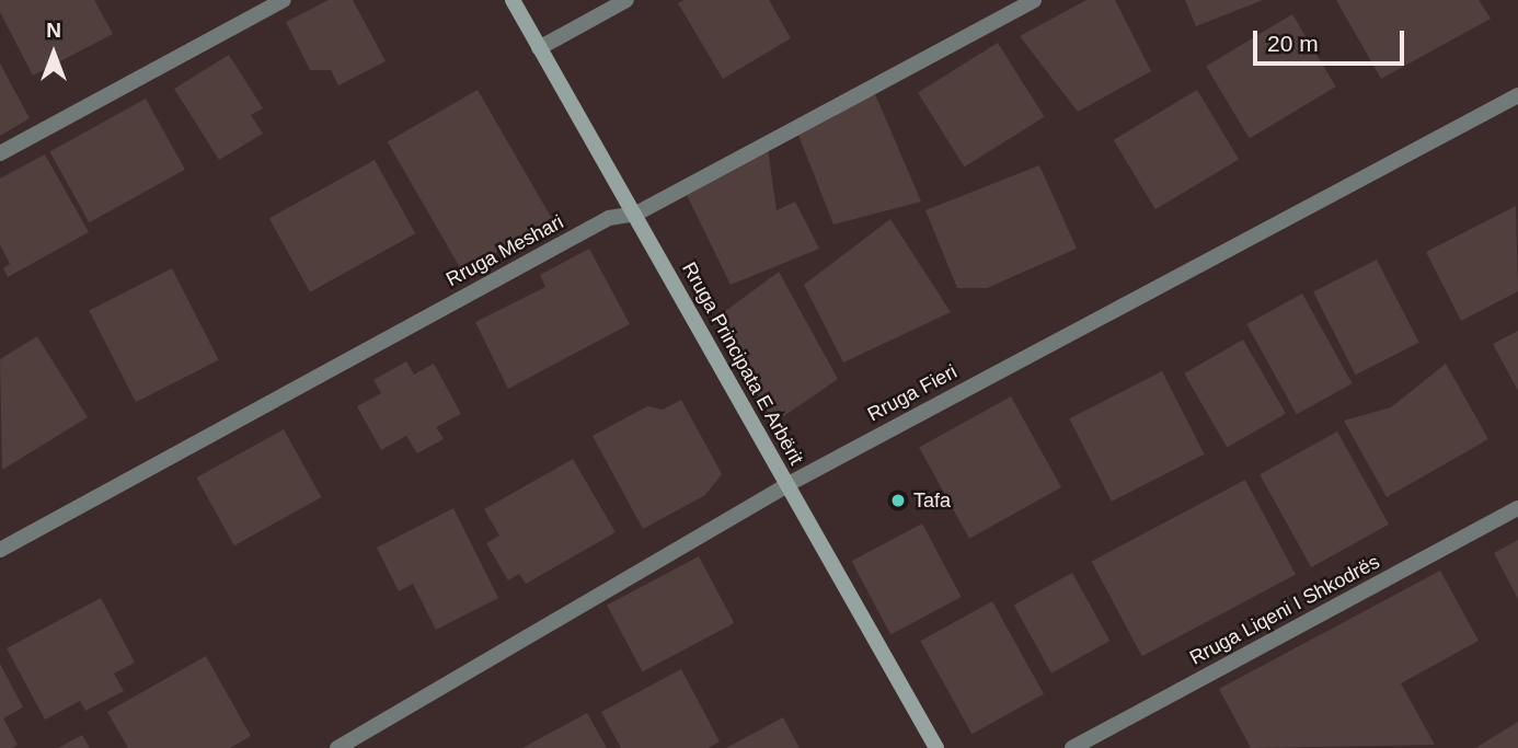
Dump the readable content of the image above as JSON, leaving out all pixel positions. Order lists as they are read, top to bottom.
{
  "streets": {
    "street": [
      "Rruga Meshari",
      "Rruga Principata E Arbërit",
      "Rruga Fieri",
      "Rruga Liqeni I Shkodrës"
    ]
  },
  "crossings": [
    ["Rruga Meshari", "Rruga Principata E Arbërit"],
    ["Rruga Principata E Arbërit", "Rruga Fieri"]
  ],
  "places": ["Tafa"],
  "scale_bar": "20 m",
  "north": "top"
}
